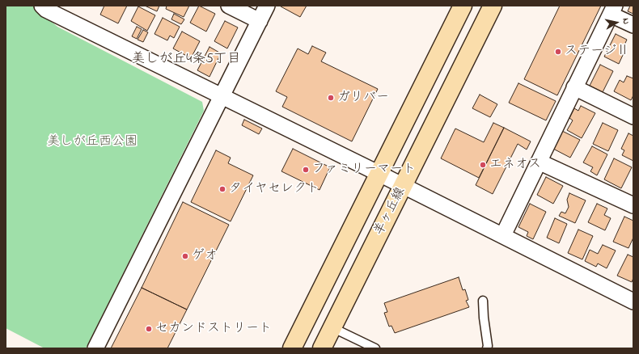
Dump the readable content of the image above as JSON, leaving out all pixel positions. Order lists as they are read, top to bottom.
{
  "streets": {
    "main road": ["羊ヶ丘線"]
  },
  "districts": ["美しが丘4条5丁目"],
  "parks": ["美しが丘西公園"],
  "places": [
    "ステージⅡ",
    "ガリバー",
    "エネオス",
    "ファミリーマート",
    "タイヤセレクト",
    "ゲオ",
    "セカンドストリート"
  ],
  "north": "right"
}
